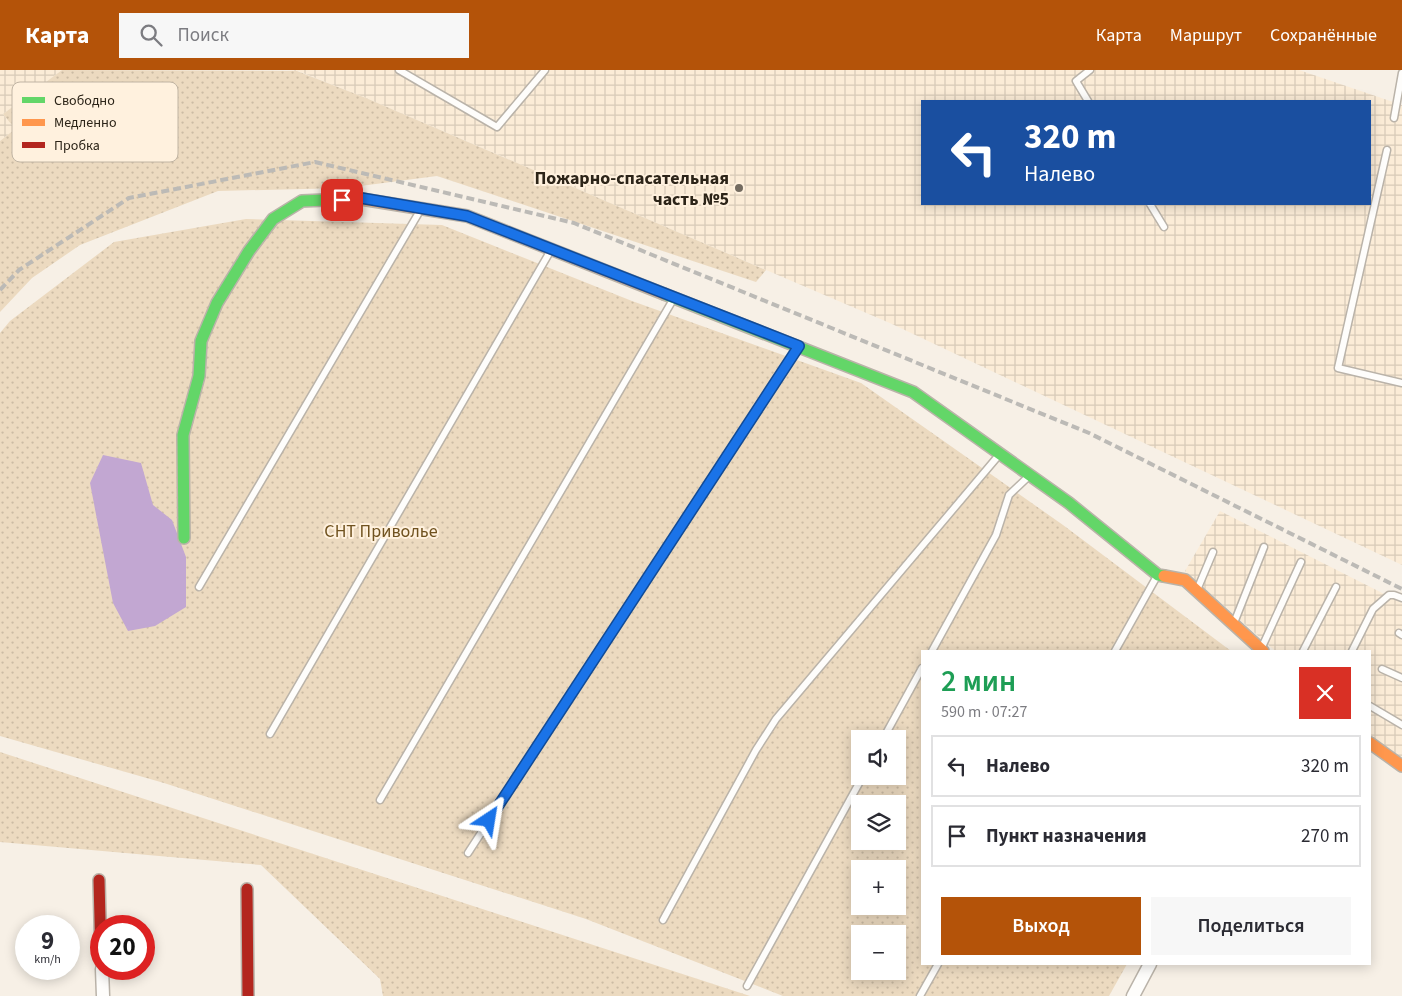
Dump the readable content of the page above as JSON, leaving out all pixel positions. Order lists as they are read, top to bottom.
{
  "parks": ["СНТ Приволье"],
  "places": ["Пожарно-спасательная часть №5"],
  "legend": ["Свободно", "Медленно", "Пробка"],
  "page": {
    "header": "Карта",
    "search": "Поиск",
    "nav": ["Карта", "Маршрут", "Сохранённые"],
    "turn": ["320 m", "Налево"],
    "heading": ["2 мин", "590 m · 07:27"],
    "map_buttons": ["+", "−"],
    "list": [
      {
        "name": "Налево",
        "value": "320 m"
      },
      {
        "name": "Пункт назначения",
        "value": "270 m"
      }
    ],
    "buttons": ["Выход", "Поделиться"],
    "speed": "9 km/h",
    "limit": "20"
  }
}
